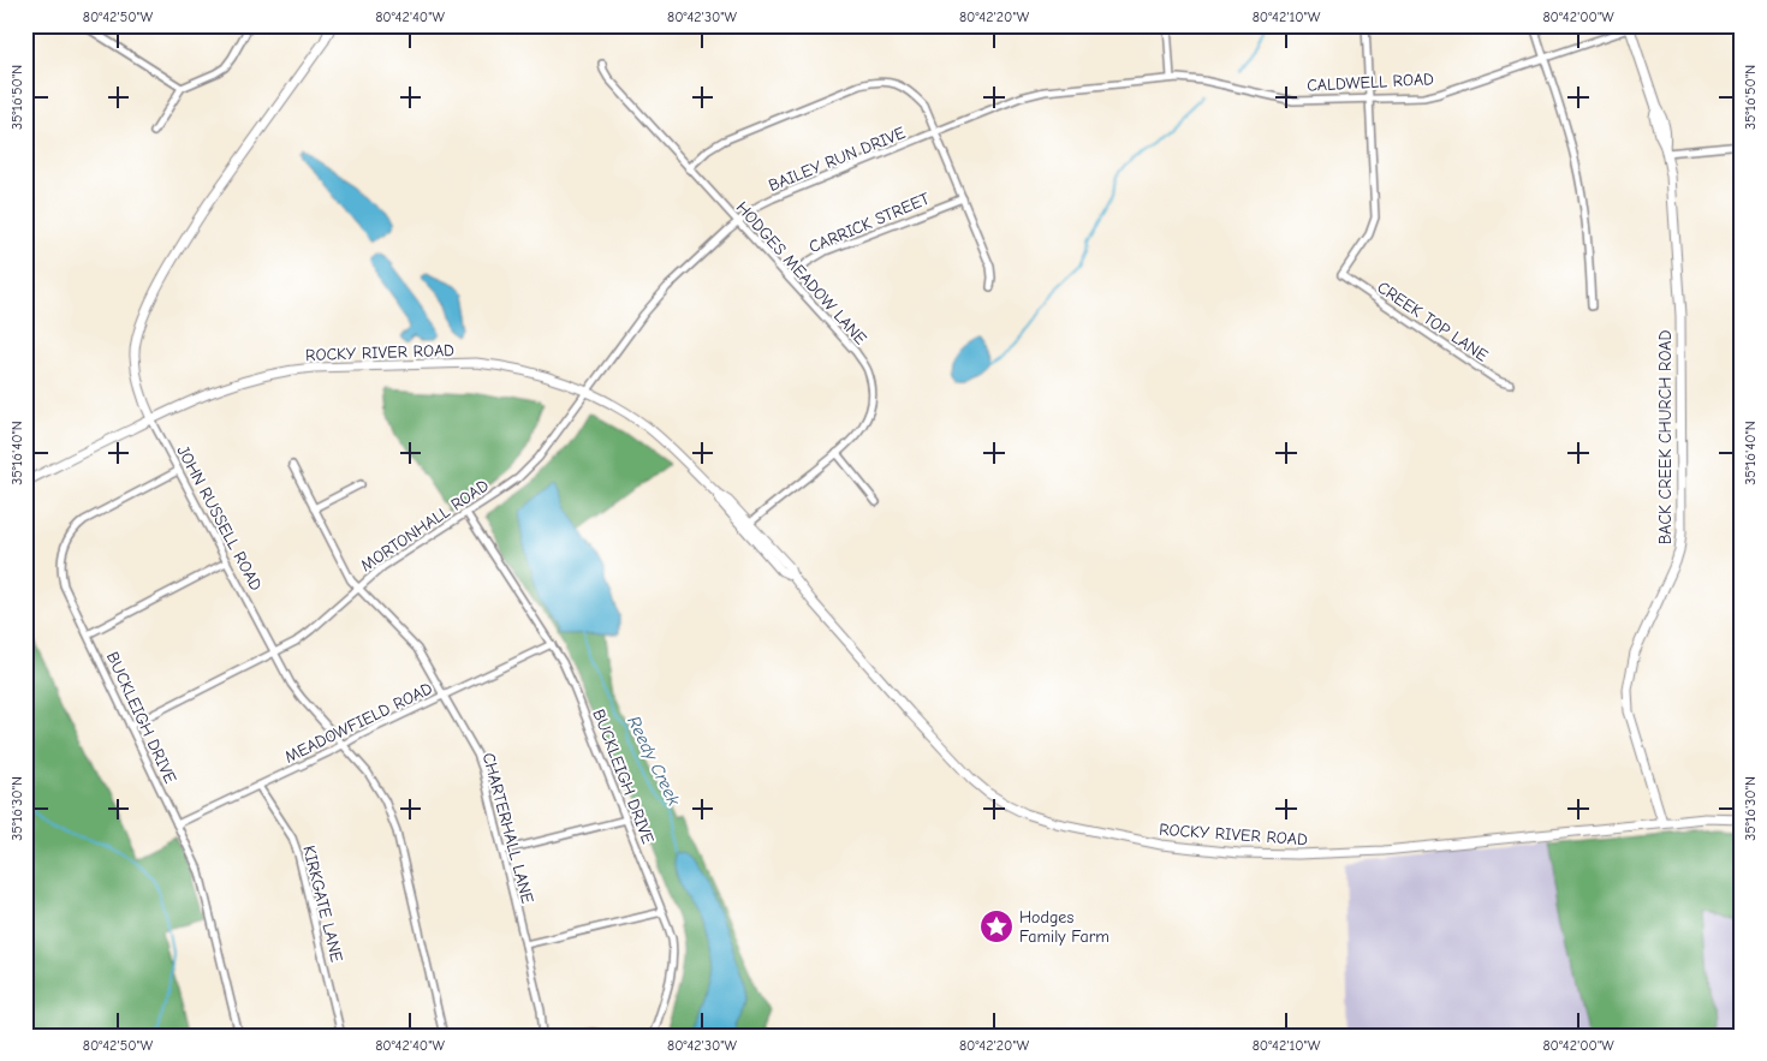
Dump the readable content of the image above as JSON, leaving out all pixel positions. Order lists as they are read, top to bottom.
{
  "streets": {
    "street": [
      "CALDWELL ROAD",
      "BAILEY RUN DRIVE",
      "CARRICK STREET",
      "HODGES MEADOW LANE",
      "CREEK TOP LANE",
      "ROCKY RIVER ROAD",
      "BACK CREEK CHURCH ROAD",
      "JOHN RUSSELL ROAD",
      "MORTONHALL ROAD",
      "BUCKLEIGH DRIVE",
      "MEADOWFIELD ROAD",
      "CHARTERHALL LANE",
      "KIRKGATE LANE"
    ]
  },
  "crossings": [
    ["CALDWELL ROAD", "BAILEY RUN DRIVE"],
    ["CALDWELL ROAD", "CREEK TOP LANE"],
    ["CALDWELL ROAD", "BACK CREEK CHURCH ROAD"],
    ["BAILEY RUN DRIVE", "HODGES MEADOW LANE"],
    ["BAILEY RUN DRIVE", "ROCKY RIVER ROAD"],
    ["BAILEY RUN DRIVE", "MORTONHALL ROAD"],
    ["CARRICK STREET", "HODGES MEADOW LANE"],
    ["HODGES MEADOW LANE", "ROCKY RIVER ROAD"],
    ["ROCKY RIVER ROAD", "BACK CREEK CHURCH ROAD"],
    ["ROCKY RIVER ROAD", "JOHN RUSSELL ROAD"],
    ["ROCKY RIVER ROAD", "MORTONHALL ROAD"],
    ["JOHN RUSSELL ROAD", "MORTONHALL ROAD"],
    ["JOHN RUSSELL ROAD", "BUCKLEIGH DRIVE"],
    ["JOHN RUSSELL ROAD", "MEADOWFIELD ROAD"],
    ["MORTONHALL ROAD", "BUCKLEIGH DRIVE"],
    ["MORTONHALL ROAD", "CHARTERHALL LANE"],
    ["BUCKLEIGH DRIVE", "MEADOWFIELD ROAD"],
    ["MEADOWFIELD ROAD", "CHARTERHALL LANE"],
    ["MEADOWFIELD ROAD", "KIRKGATE LANE"]
  ],
  "water": ["Reedy Creek"],
  "places": {
    "place": ["Hodges Family Farm"]
  },
  "coordinates": [
    "80°42'50\"W",
    "80°42'40\"W",
    "80°42'30\"W",
    "80°42'20\"W",
    "80°42'10\"W",
    "80°42'00\"W",
    "35°16'50\"N",
    "35°16'40\"N",
    "35°16'30\"N"
  ]
}
